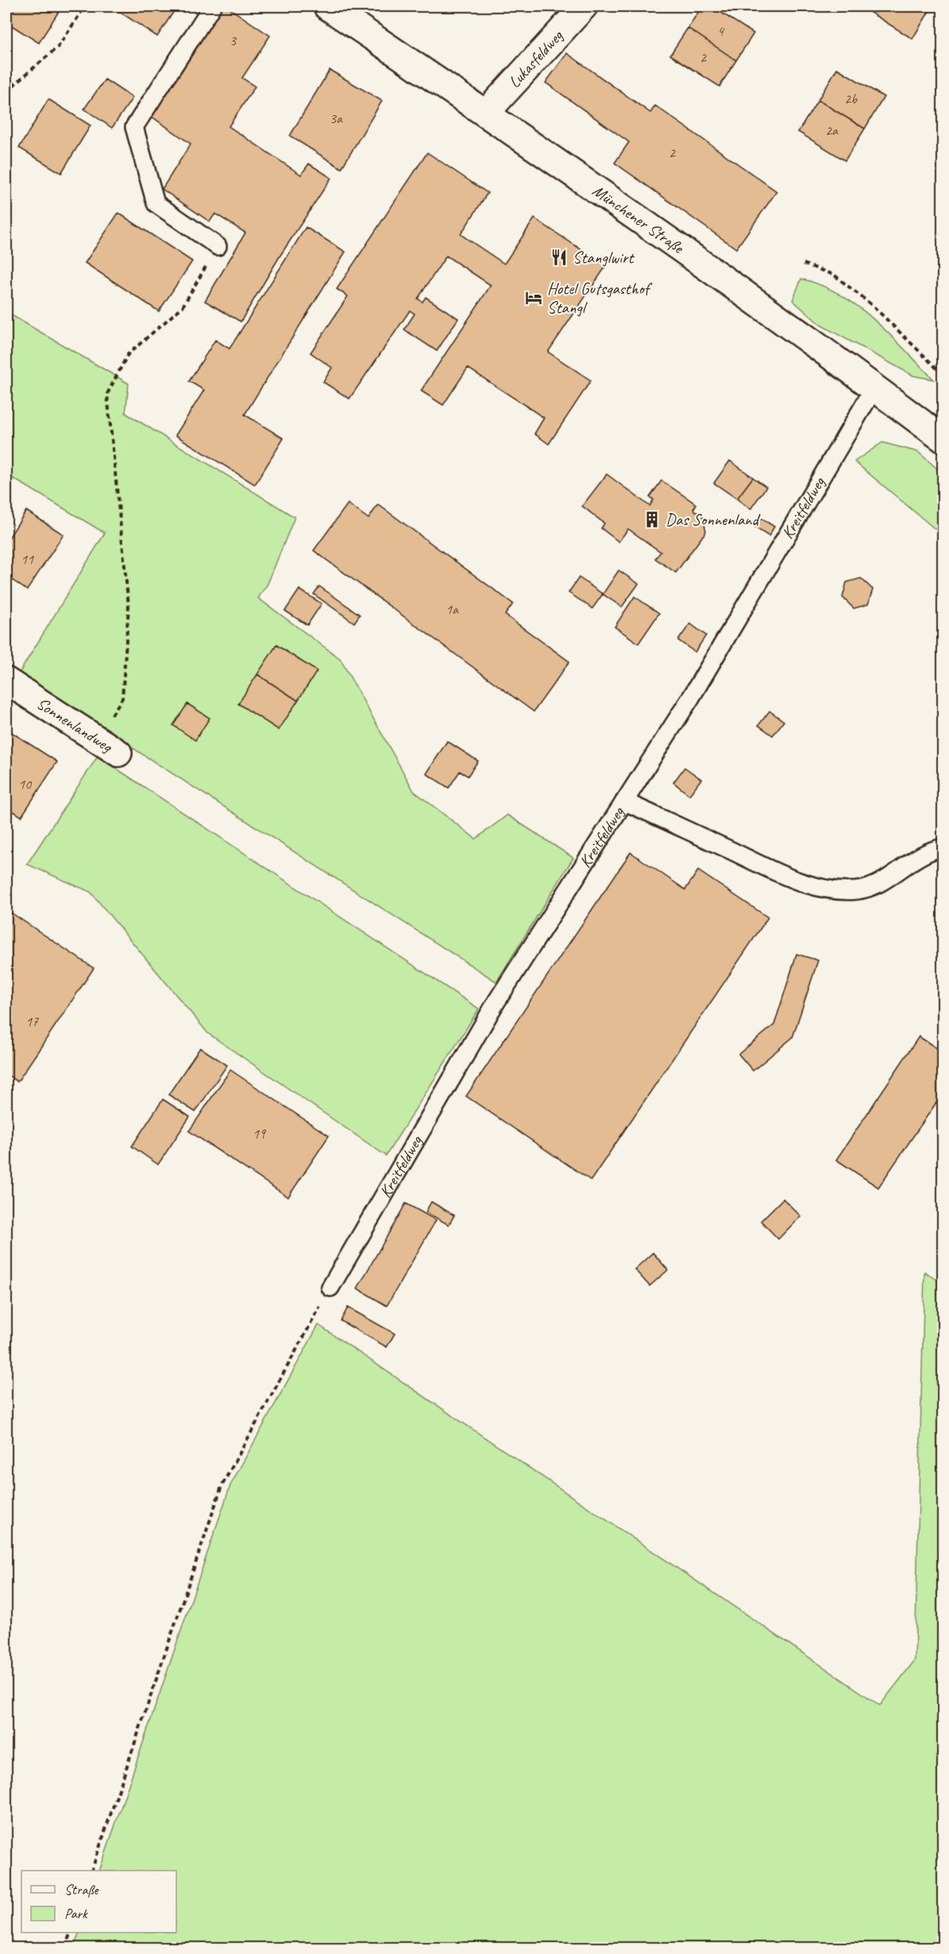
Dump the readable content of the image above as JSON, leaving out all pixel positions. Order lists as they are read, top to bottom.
{
  "streets": {
    "street": ["Lukasfeldweg", "Münchener Straße", "Sonnenlandweg"],
    "lane": ["Kreitfeldweg"]
  },
  "crossings": [
    ["Lukasfeldweg", "Münchener Straße"],
    ["Münchener Straße", "Kreitfeldweg"]
  ],
  "places": {
    "restaurant": ["Stanglwirt"],
    "hotel": ["Hotel Gutsgasthof Stangl"],
    "building": ["Das Sonnenland"]
  },
  "house_numbers": [
    "4",
    "3",
    "2",
    "2b",
    "3a",
    "2a",
    "2",
    "11",
    "1a",
    "10",
    "17",
    "19"
  ],
  "legend": ["Straße", "Park"]
}
